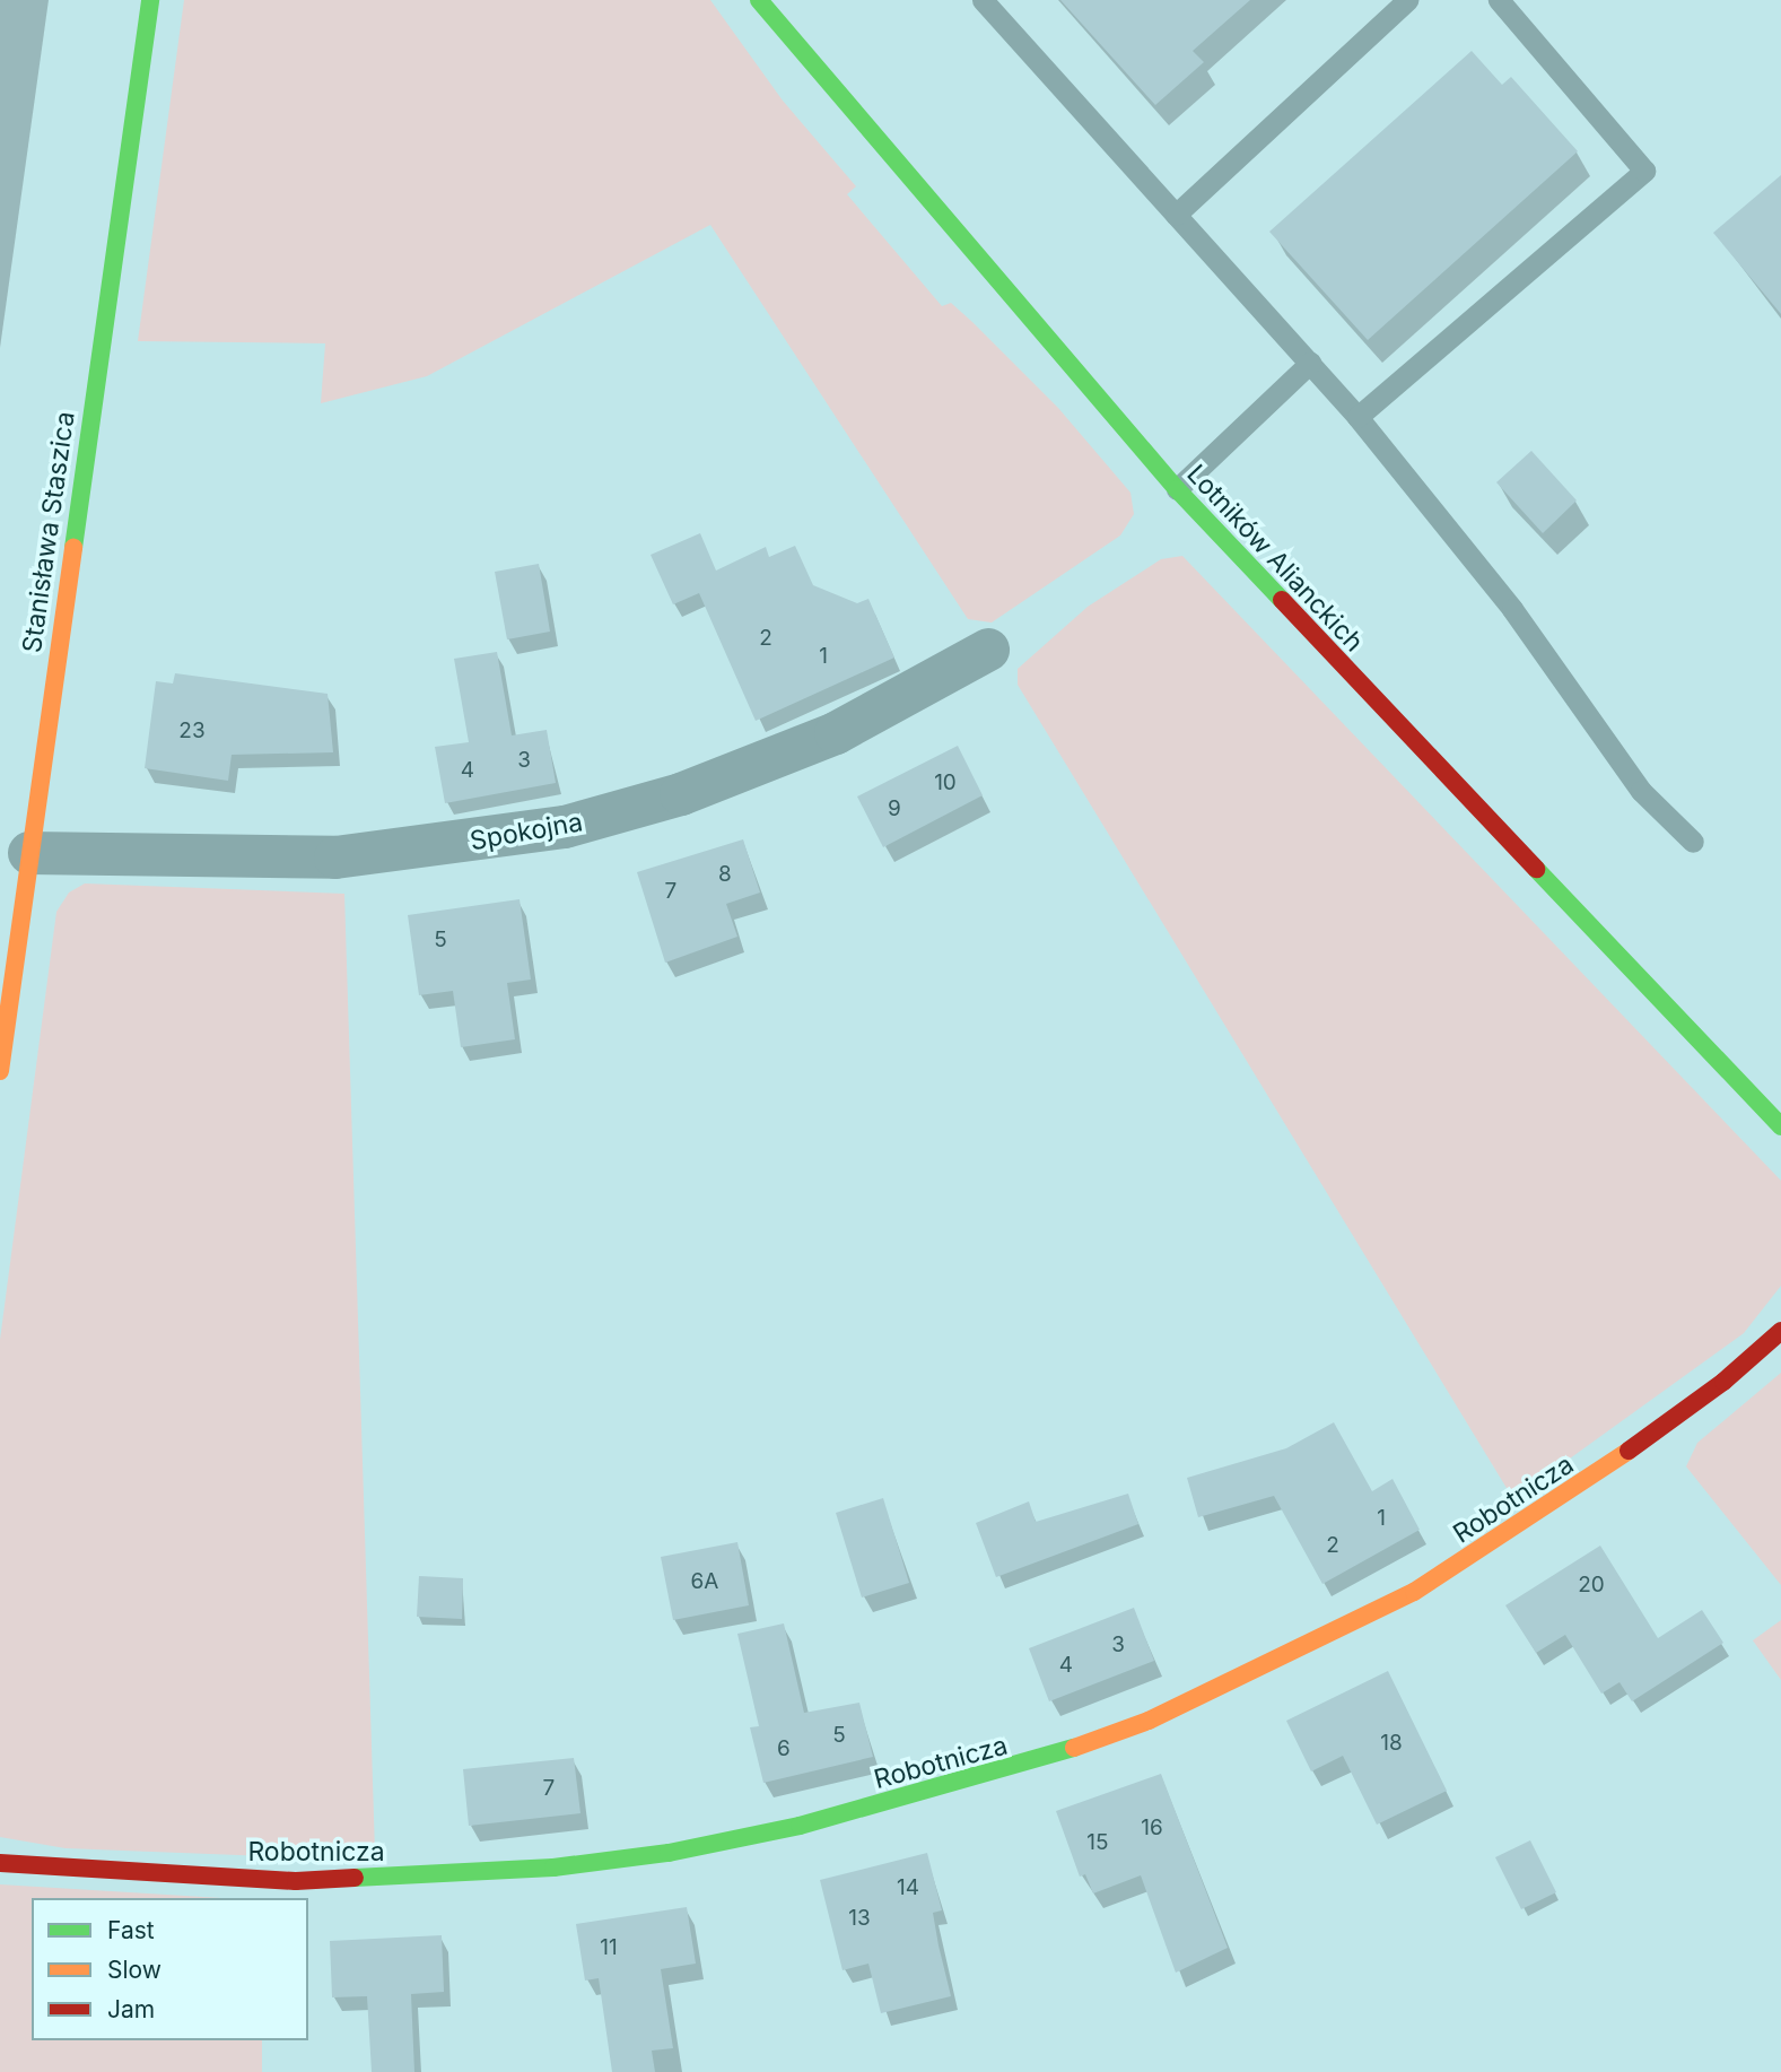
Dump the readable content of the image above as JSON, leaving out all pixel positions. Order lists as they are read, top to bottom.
{
  "streets": {
    "street": [
      "Stanisława Staszica",
      "Lotników Alianckich",
      "Spokojna",
      "Robotnicza"
    ]
  },
  "crossings": [
    ["Stanisława Staszica", "Spokojna"]
  ],
  "house_numbers": [
    "2",
    "1",
    "23",
    "3",
    "4",
    "10",
    "9",
    "8",
    "7",
    "5",
    "1",
    "2",
    "6A",
    "20",
    "3",
    "4",
    "5",
    "18",
    "6",
    "7",
    "16",
    "15",
    "14",
    "13",
    "11"
  ],
  "legend": ["Fast", "Slow", "Jam"]
}
